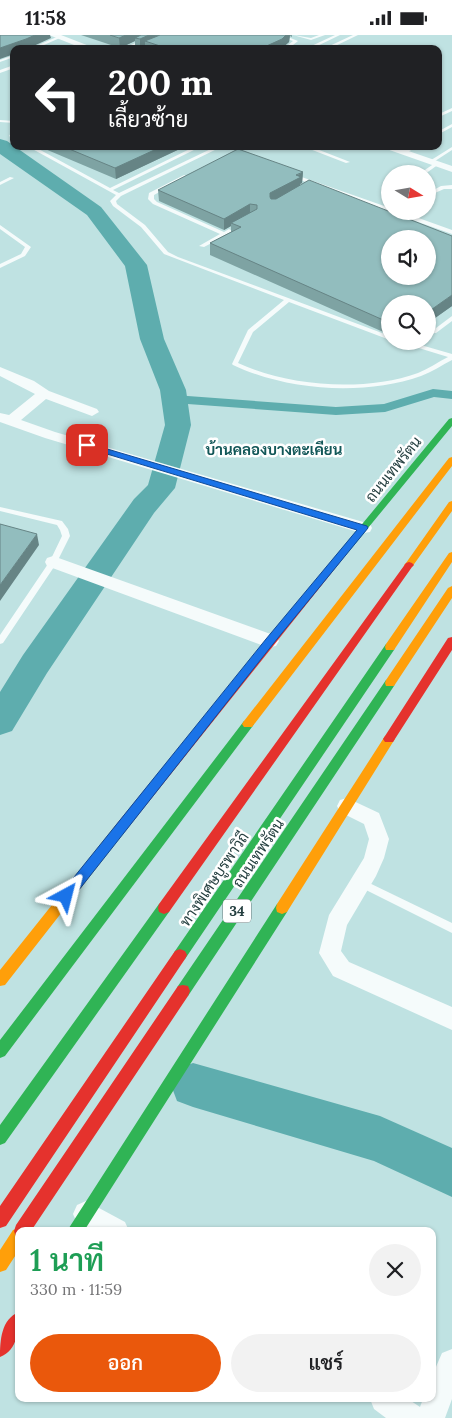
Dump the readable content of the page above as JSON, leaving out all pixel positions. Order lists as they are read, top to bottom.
{
  "streets": {
    "main road": ["ถนนเทพรัตน", "ทางพิเศษบูรพาวิถี", "34"]
  },
  "districts": ["บ้านคลองบางตะเคียน"],
  "north": "right",
  "page": {
    "status": "11:58",
    "turn": ["200 m", "เลี้ยวซ้าย"],
    "heading": ["1 นาที", "330 m · 11:59"],
    "buttons": ["ออก", "แชร์"]
  }
}
